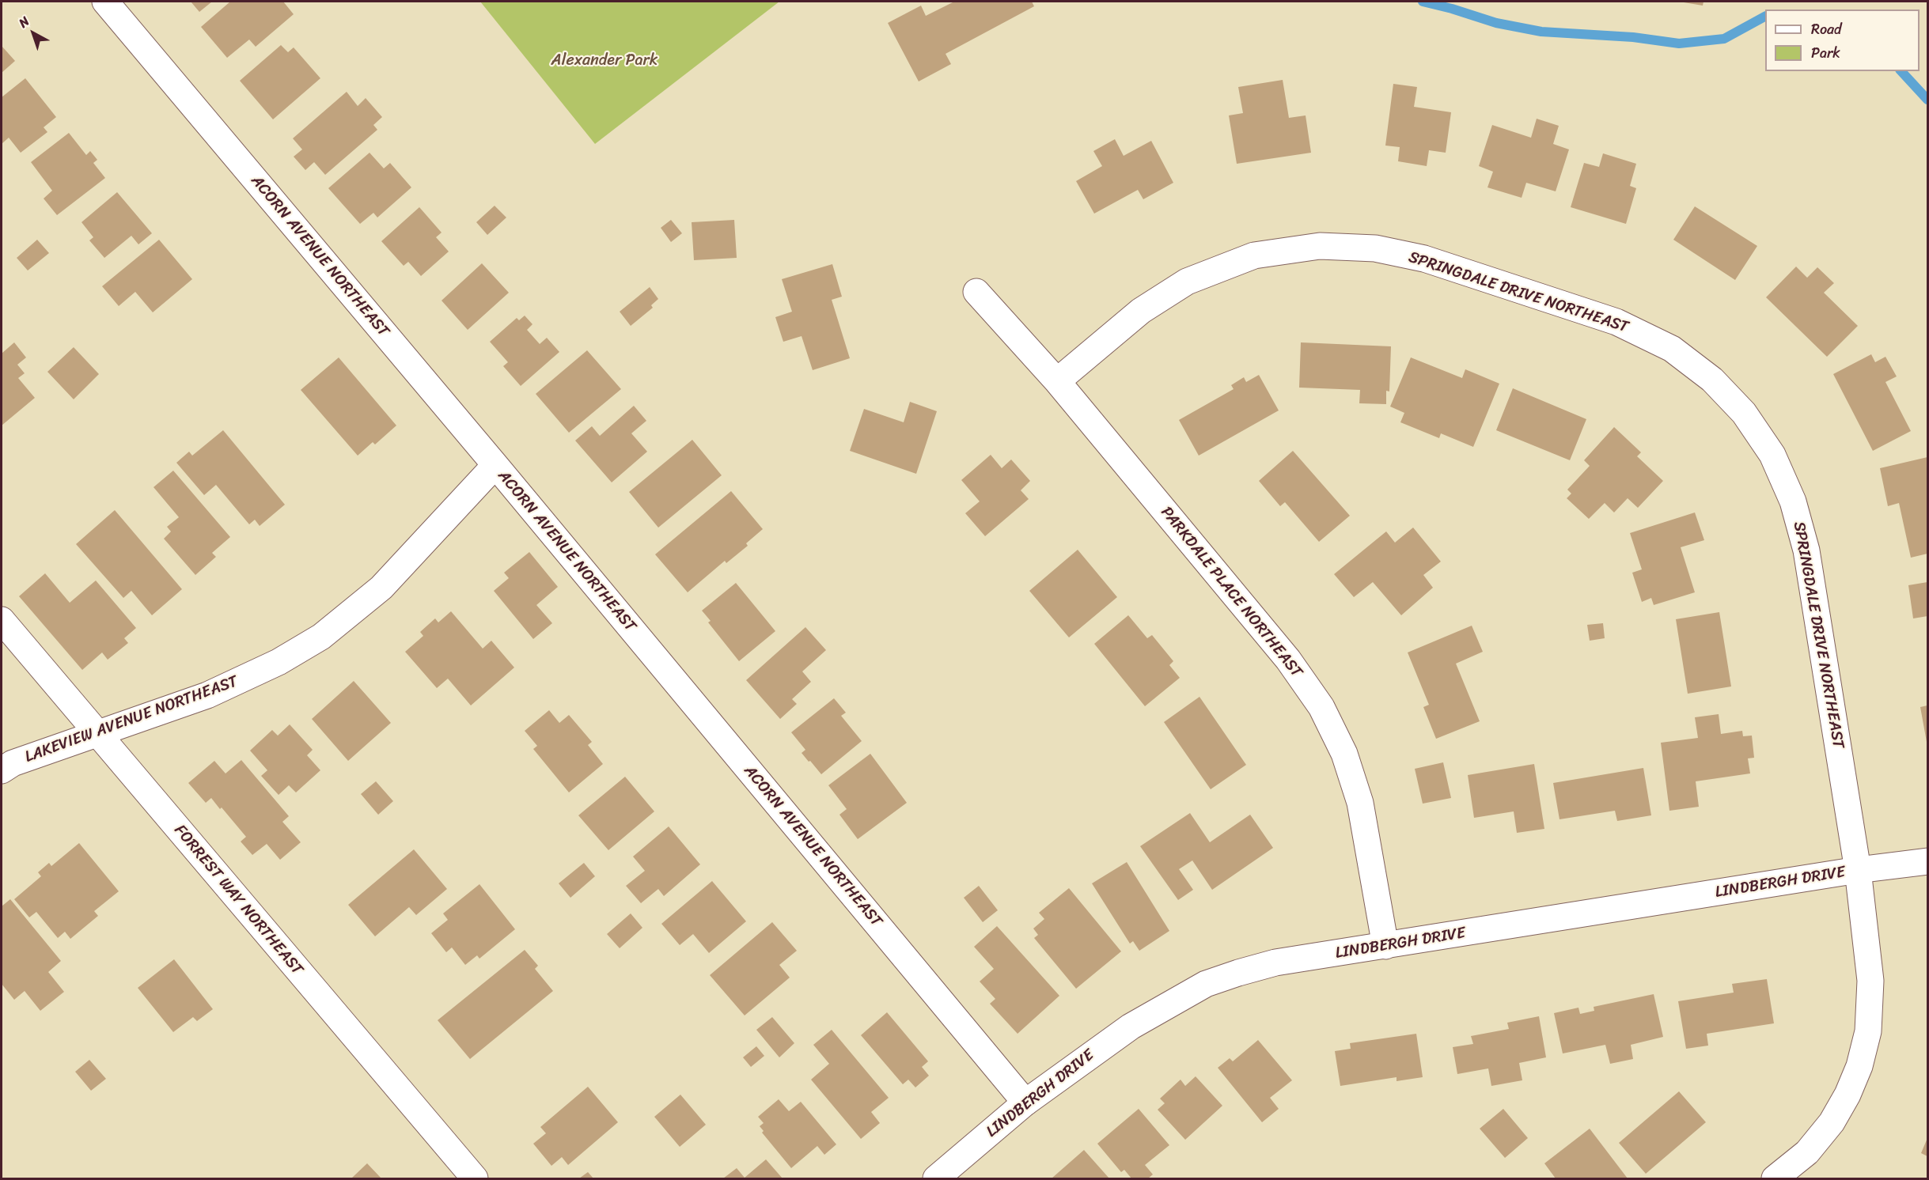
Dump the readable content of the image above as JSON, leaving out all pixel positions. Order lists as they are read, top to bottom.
{
  "streets": {
    "street": [
      "ACORN AVENUE NORTHEAST",
      "SPRINGDALE DRIVE NORTHEAST",
      "PARKDALE PLACE NORTHEAST",
      "LAKEVIEW AVENUE NORTHEAST",
      "LINDBERGH DRIVE",
      "FORREST WAY NORTHEAST"
    ]
  },
  "crossings": [
    ["ACORN AVENUE NORTHEAST", "LAKEVIEW AVENUE NORTHEAST"],
    ["ACORN AVENUE NORTHEAST", "LINDBERGH DRIVE"],
    ["SPRINGDALE DRIVE NORTHEAST", "PARKDALE PLACE NORTHEAST"],
    ["SPRINGDALE DRIVE NORTHEAST", "LINDBERGH DRIVE"],
    ["PARKDALE PLACE NORTHEAST", "LINDBERGH DRIVE"],
    ["LAKEVIEW AVENUE NORTHEAST", "FORREST WAY NORTHEAST"]
  ],
  "parks": ["Alexander Park"],
  "legend": ["Road", "Park"],
  "north": "top left"
}
